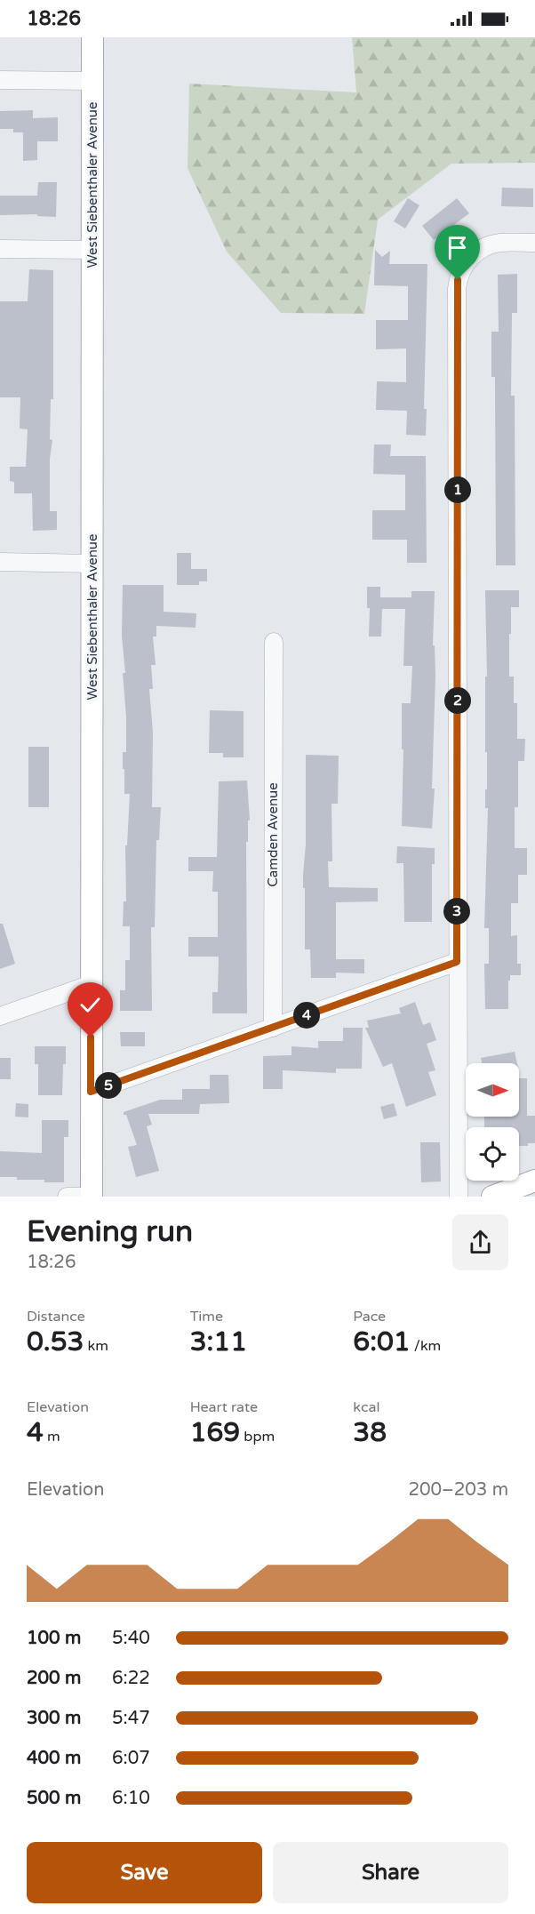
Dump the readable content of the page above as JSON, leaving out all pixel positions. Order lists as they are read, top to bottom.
{
  "streets": {
    "main road": ["West Siebenthaler Avenue"],
    "street": ["Camden Avenue"]
  },
  "north": "right",
  "page": {
    "status": "18:26",
    "pins": [
      "1",
      "2",
      "3",
      "4",
      "5"
    ],
    "heading": ["Evening run", "18:26"],
    "stats": [
      ["Distance", "0.53 km"],
      ["Time", "3:11"],
      ["Pace", "6:01 /km"],
      ["Elevation", "4 m"],
      ["Heart rate", "169 bpm"],
      ["kcal", "38"]
    ],
    "chart": ["Elevation", "200–203 m"],
    "list": [
      {
        "name": "100 m",
        "note": "5:40"
      },
      {
        "name": "200 m",
        "note": "6:22"
      },
      {
        "name": "300 m",
        "note": "5:47"
      },
      {
        "name": "400 m",
        "note": "6:07"
      },
      {
        "name": "500 m",
        "note": "6:10"
      }
    ],
    "buttons": ["Save", "Share"]
  }
}
